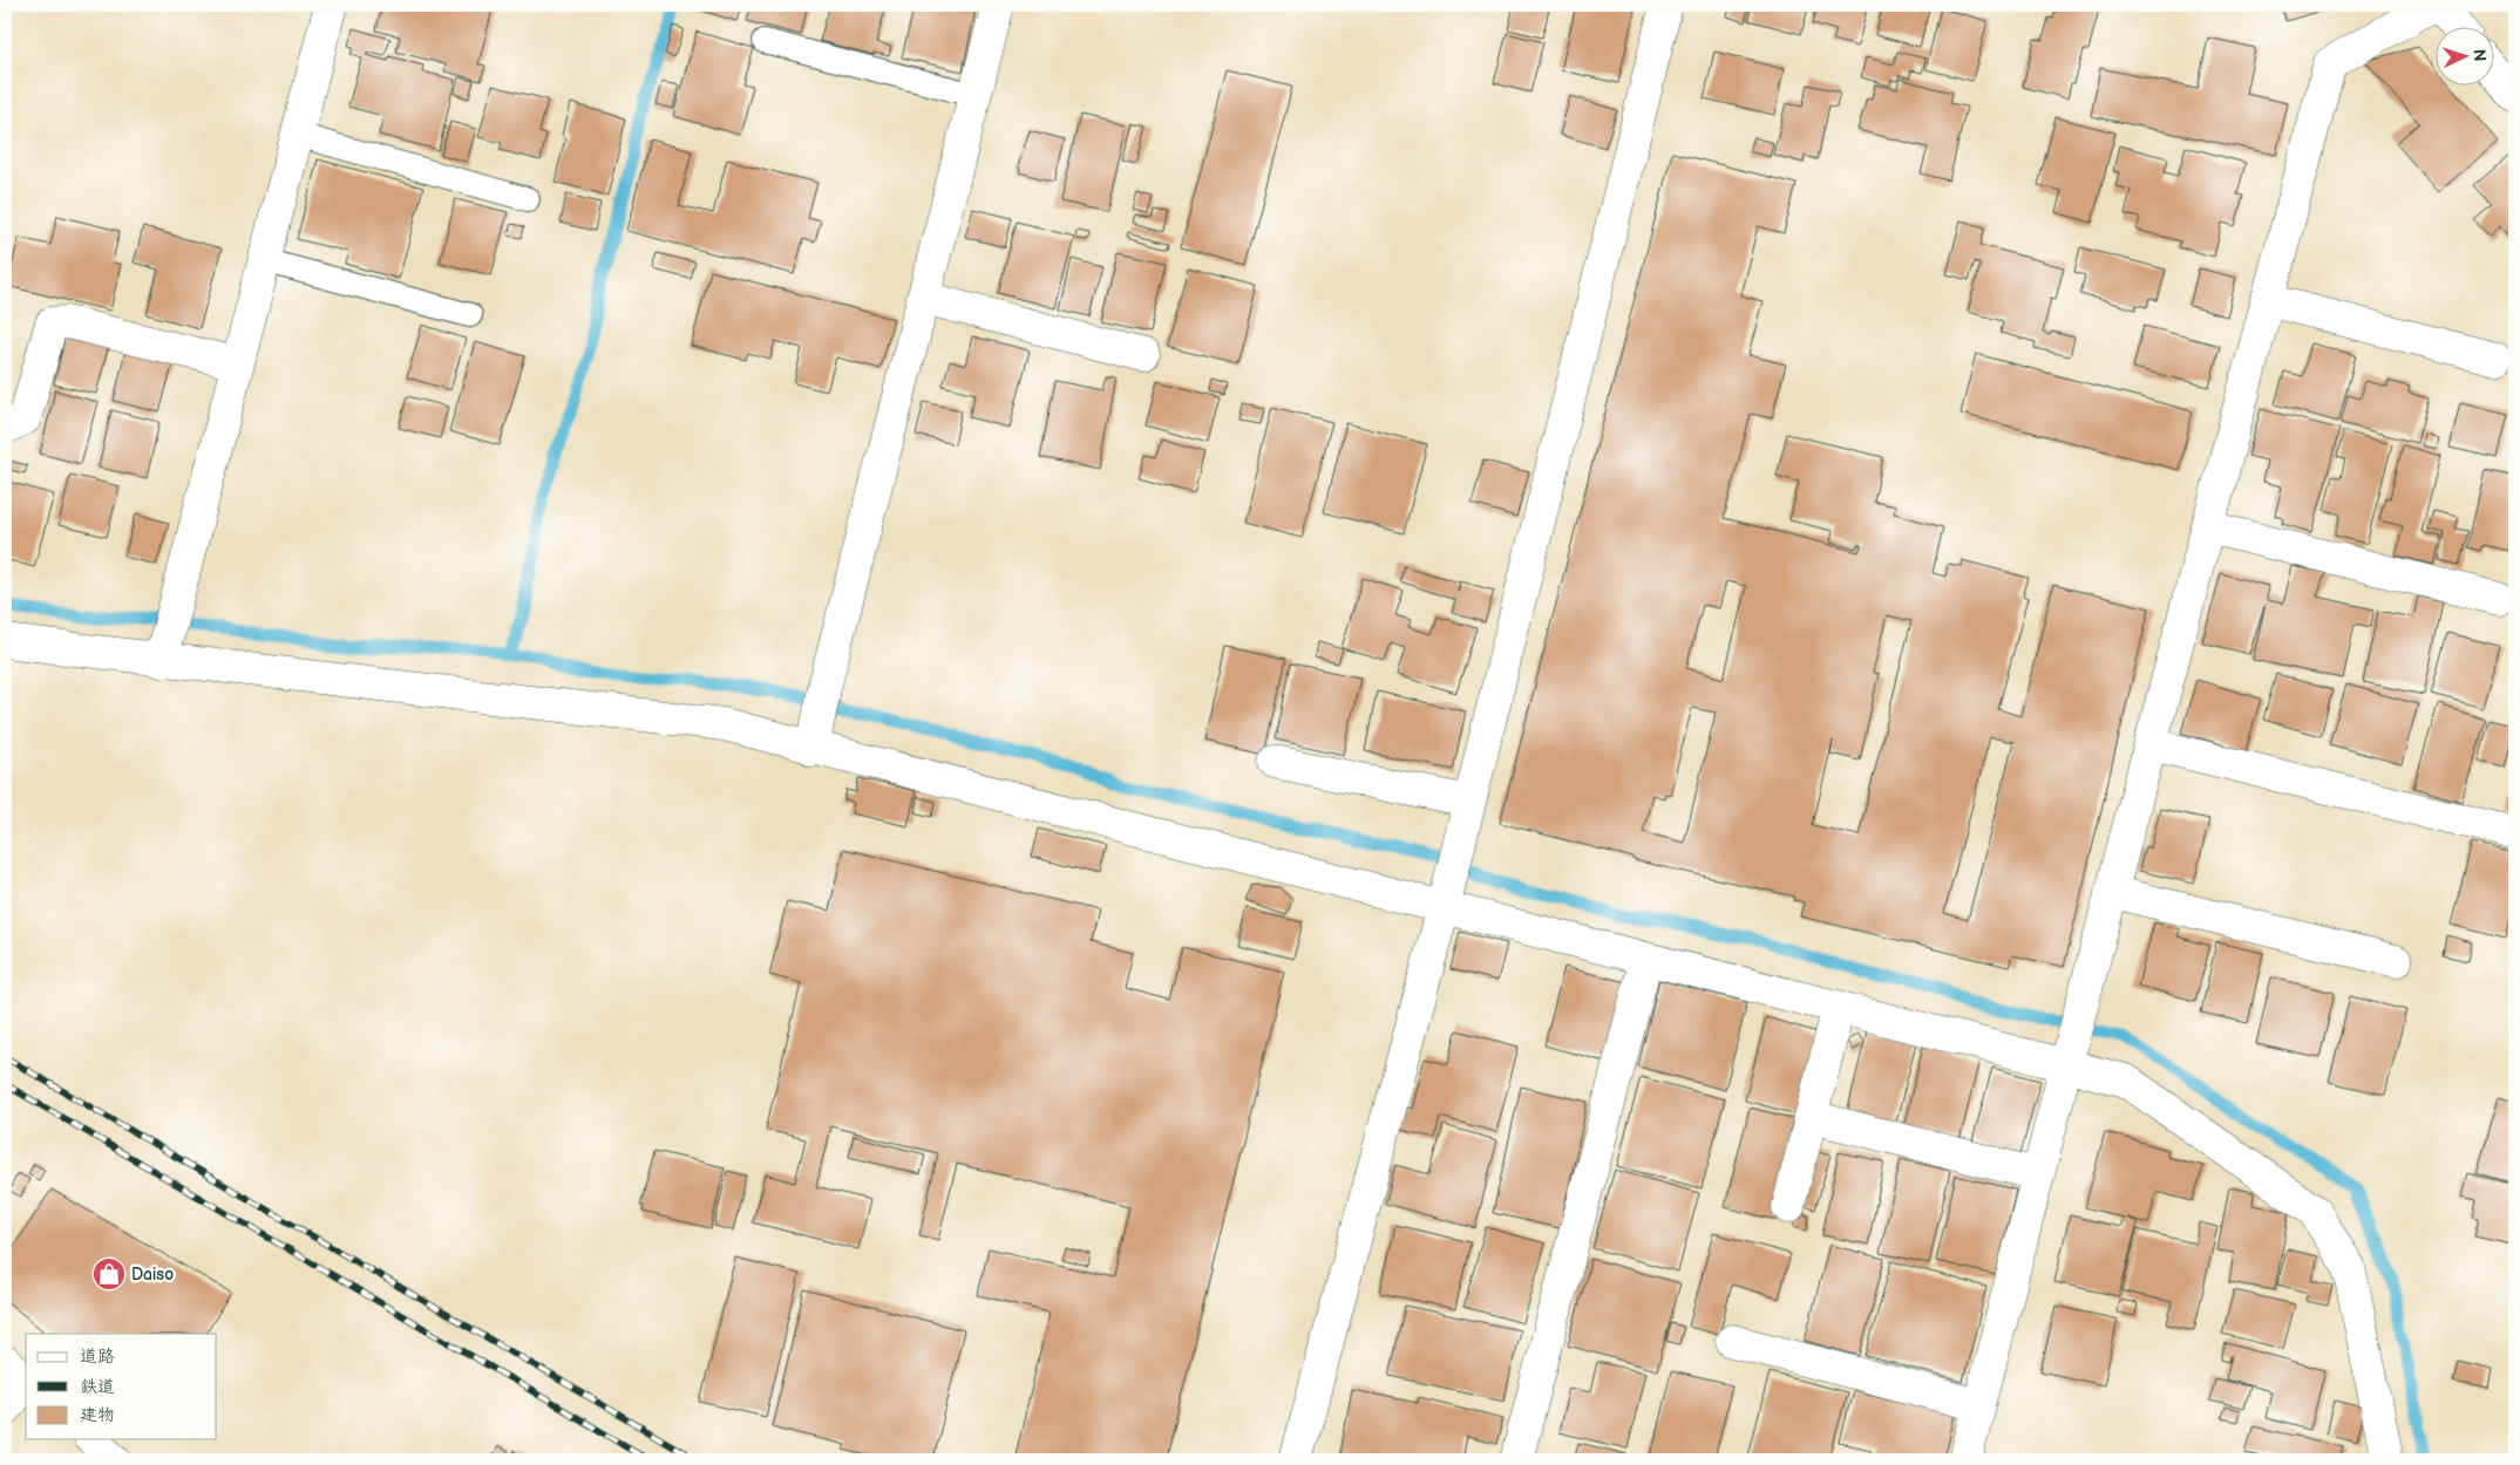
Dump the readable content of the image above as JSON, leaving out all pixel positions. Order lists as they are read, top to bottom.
{
  "places": {
    "shop": ["Daiso"]
  },
  "legend": ["道路", "鉄道", "建物"],
  "north": "right"
}
